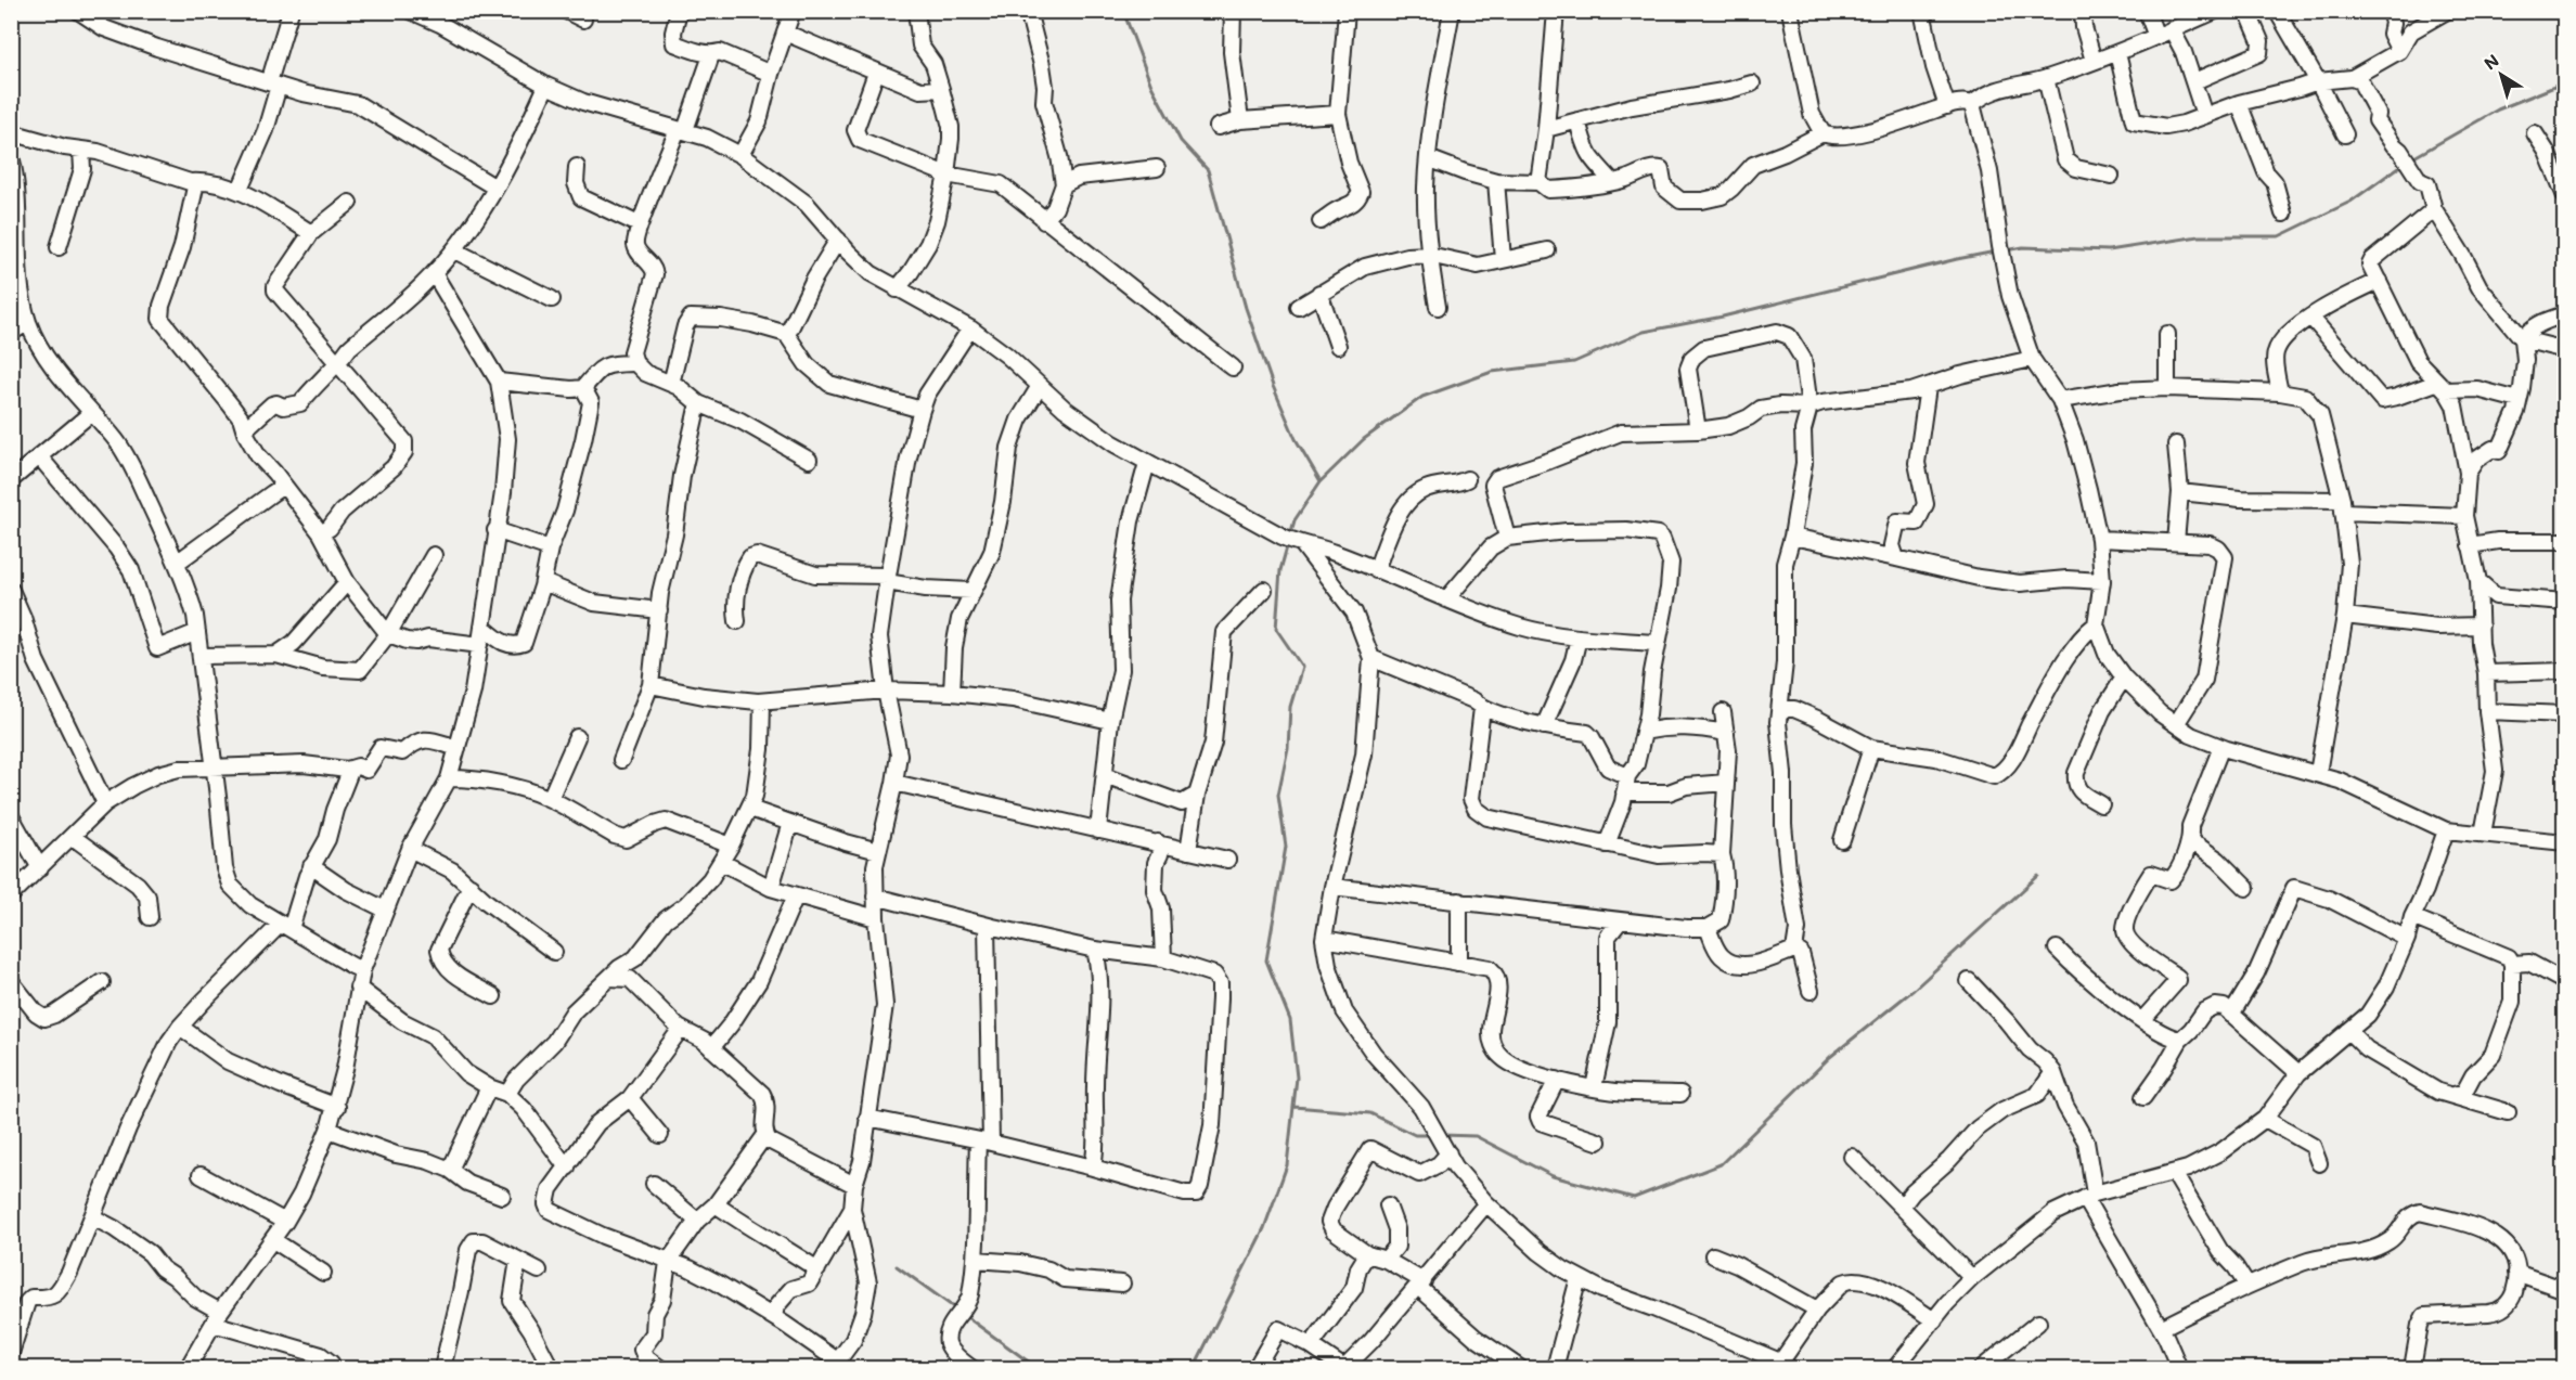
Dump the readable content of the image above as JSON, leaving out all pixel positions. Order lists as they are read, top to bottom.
{
  "north": "top left"
}
